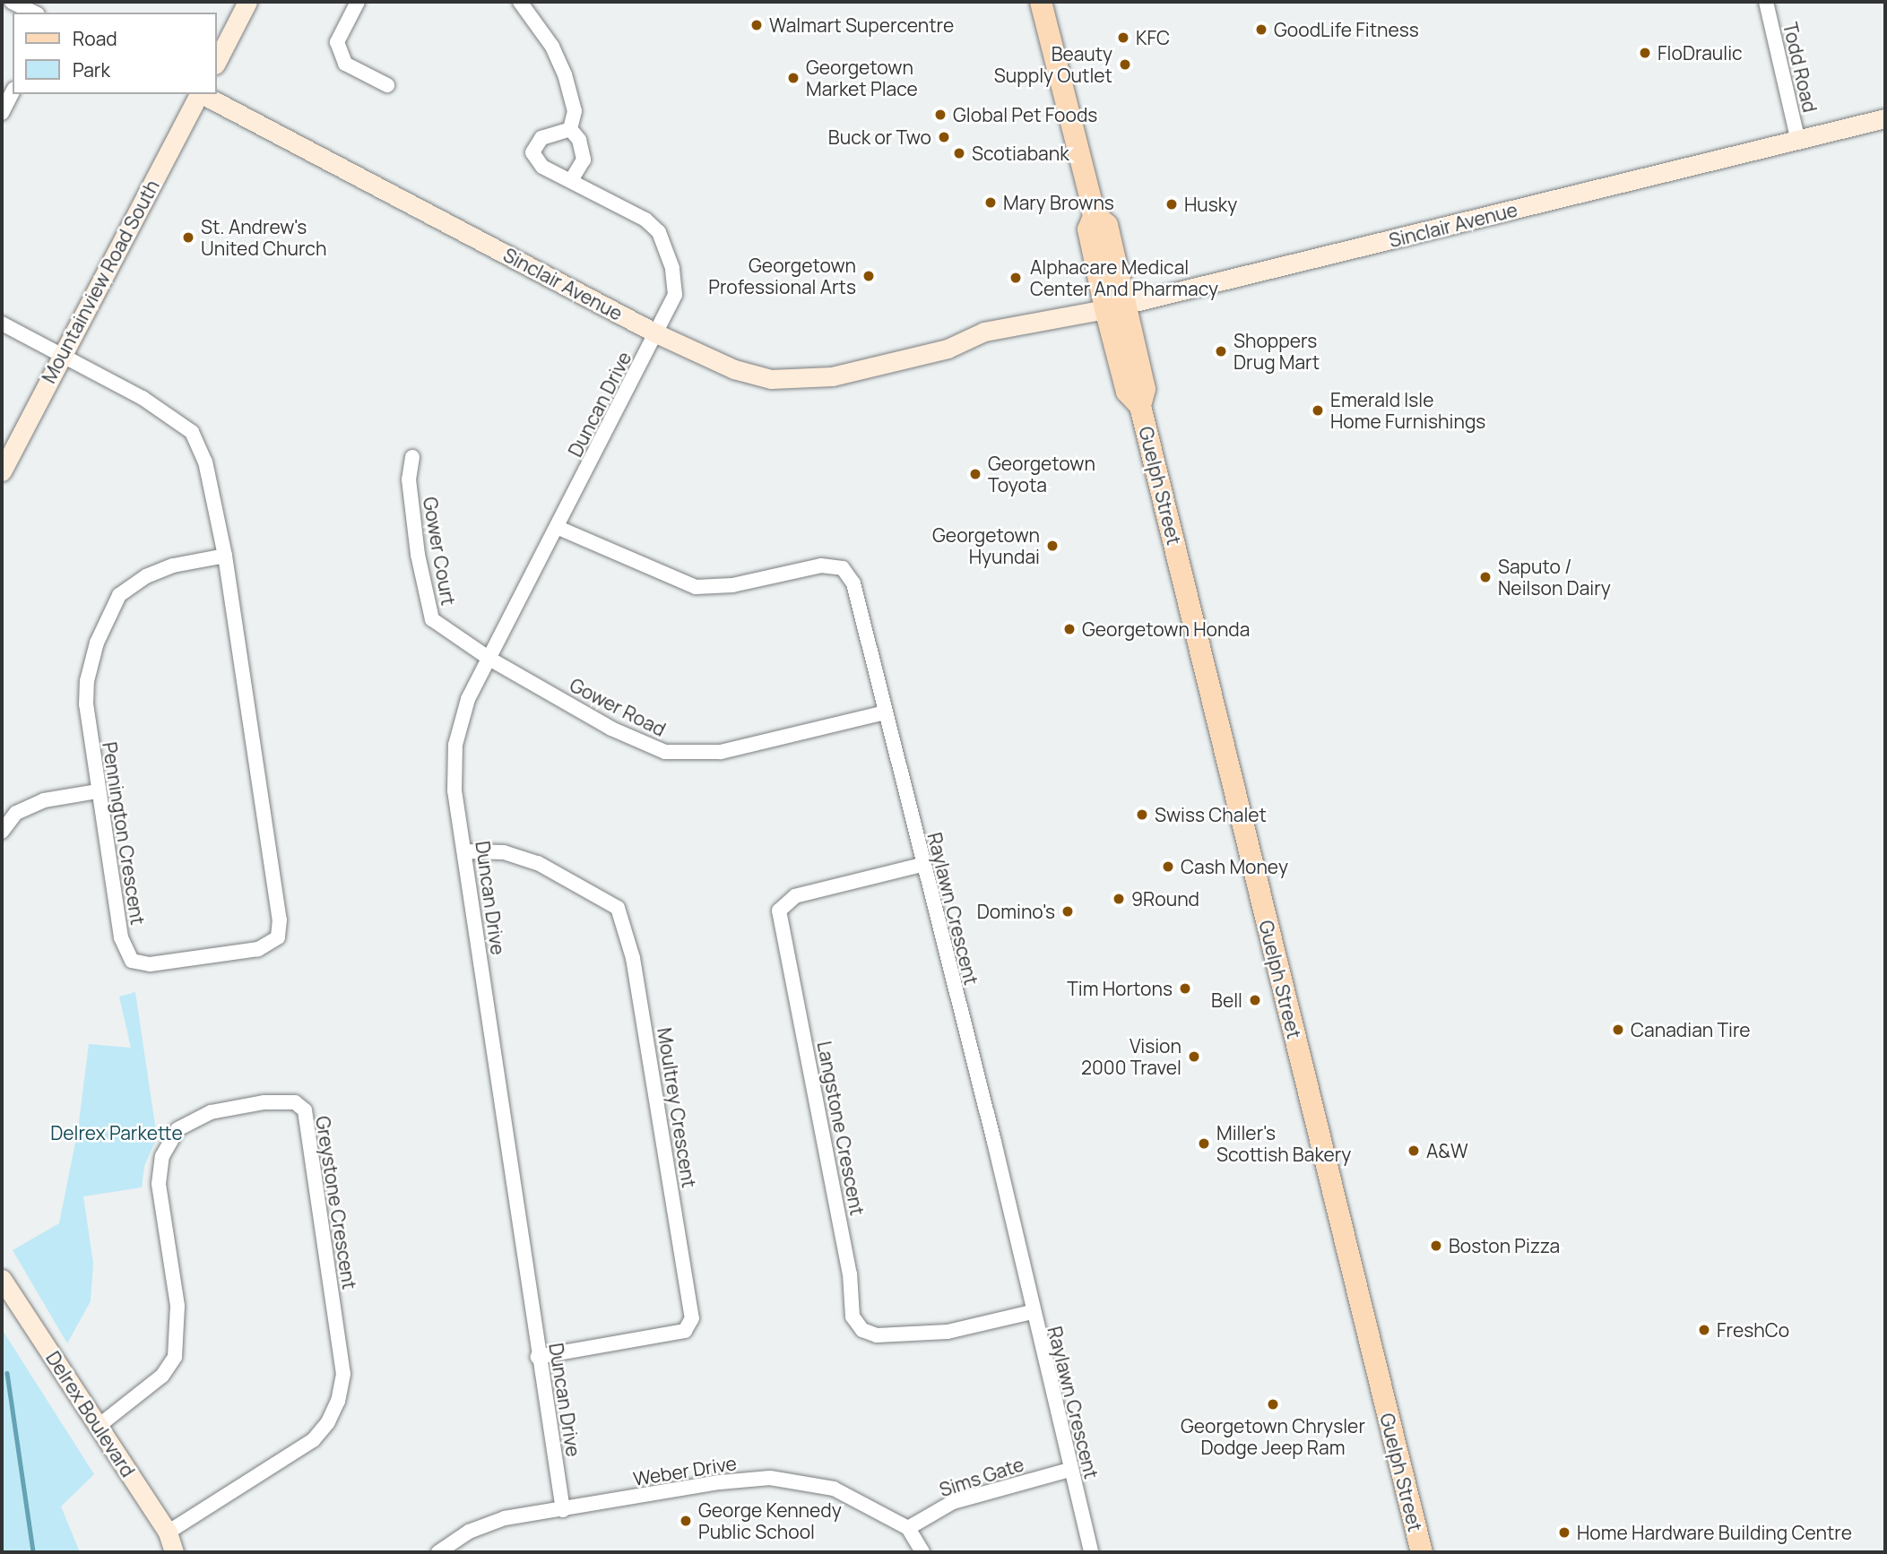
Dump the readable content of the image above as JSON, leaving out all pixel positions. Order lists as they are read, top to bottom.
{
  "streets": {
    "main road": ["Guelph Street"],
    "street": [
      "Todd Road",
      "Sinclair Avenue",
      "Mountainview Road South",
      "Duncan Drive",
      "Gower Court",
      "Gower Road",
      "Pennington Crescent",
      "Raylawn Crescent",
      "Moultrey Crescent",
      "Langstone Crescent",
      "Greystone Crescent",
      "Delrex Boulevard",
      "Weber Drive",
      "Sims Gate"
    ]
  },
  "crossings": [
    ["Todd Road", "Sinclair Avenue"],
    ["Sinclair Avenue", "Duncan Drive"],
    ["Sinclair Avenue", "Guelph Street"],
    ["Mountainview Road South", "Pennington Crescent"],
    ["Duncan Drive", "Gower Court"],
    ["Duncan Drive", "Gower Road"],
    ["Duncan Drive", "Raylawn Crescent"],
    ["Duncan Drive", "Moultrey Crescent"],
    ["Duncan Drive", "Weber Drive"],
    ["Gower Court", "Gower Road"],
    ["Gower Road", "Raylawn Crescent"],
    ["Raylawn Crescent", "Langstone Crescent"],
    ["Raylawn Crescent", "Sims Gate"],
    ["Greystone Crescent", "Delrex Boulevard"],
    ["Weber Drive", "Sims Gate"]
  ],
  "parks": ["Delrex Parkette"],
  "places": [
    "Walmart Supercentre",
    "GoodLife Fitness",
    "KFC",
    "FloDraulic",
    "Beauty Supply Outlet",
    "Georgetown Market Place",
    "Global Pet Foods",
    "Buck or Two",
    "Scotiabank",
    "Mary Browns",
    "Husky",
    "St. Andrew's United Church",
    "Georgetown Professional Arts",
    "Alphacare Medical Center And Pharmacy",
    "Shoppers Drug Mart",
    "Emerald Isle Home Furnishings",
    "Georgetown Toyota",
    "Georgetown Hyundai",
    "Saputo / Neilson Dairy",
    "Georgetown Honda",
    "Swiss Chalet",
    "Cash Money",
    "9Round",
    "Domino's",
    "Tim Hortons",
    "Bell",
    "Canadian Tire",
    "Vision 2000 Travel",
    "Miller's Scottish Bakery",
    "A&W",
    "Boston Pizza",
    "FreshCo",
    "Georgetown Chrysler Dodge Jeep Ram",
    "George Kennedy Public School",
    "Home Hardware Building Centre"
  ],
  "legend": ["Road", "Park"]
}
